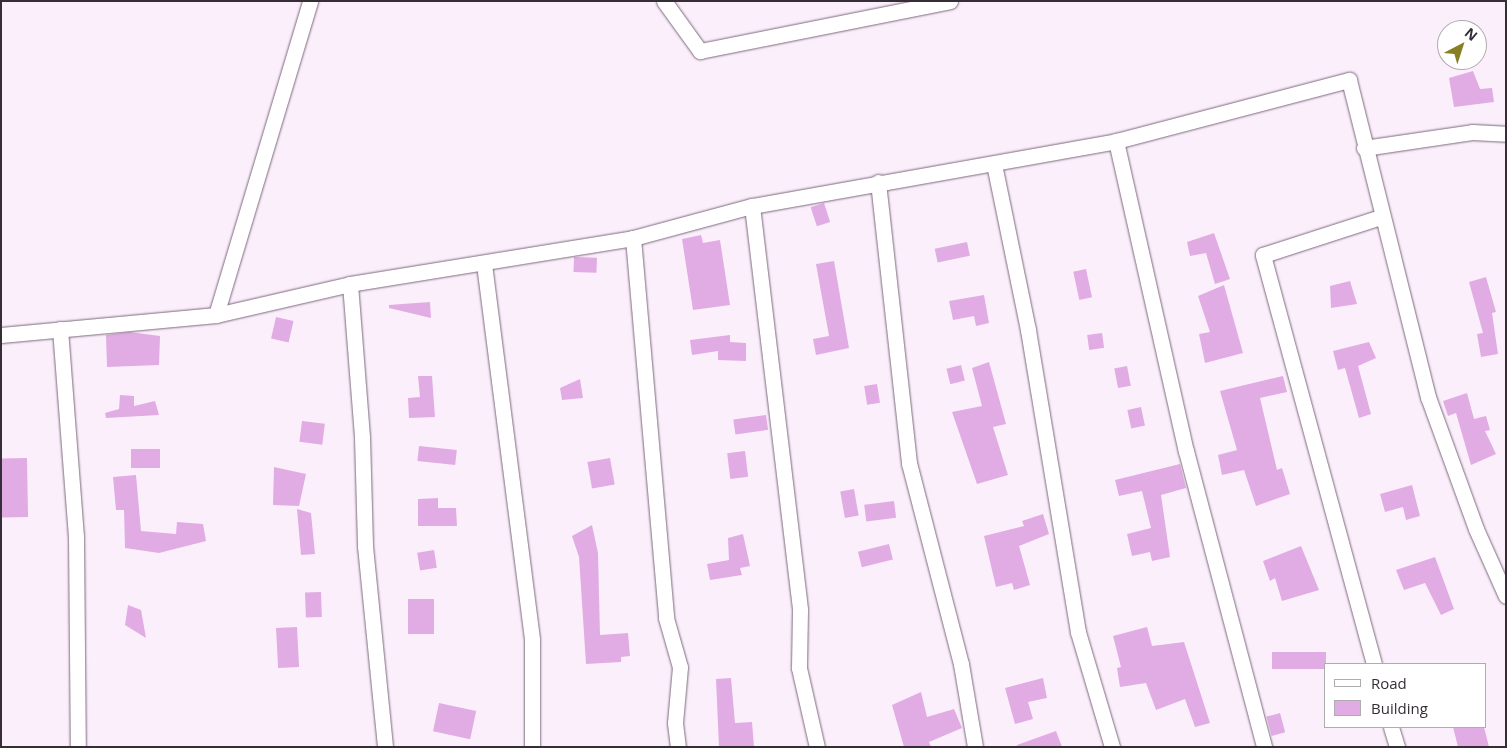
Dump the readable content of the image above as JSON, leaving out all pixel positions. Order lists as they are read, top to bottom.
{
  "legend": ["Road", "Building"],
  "north": "top right"
}
